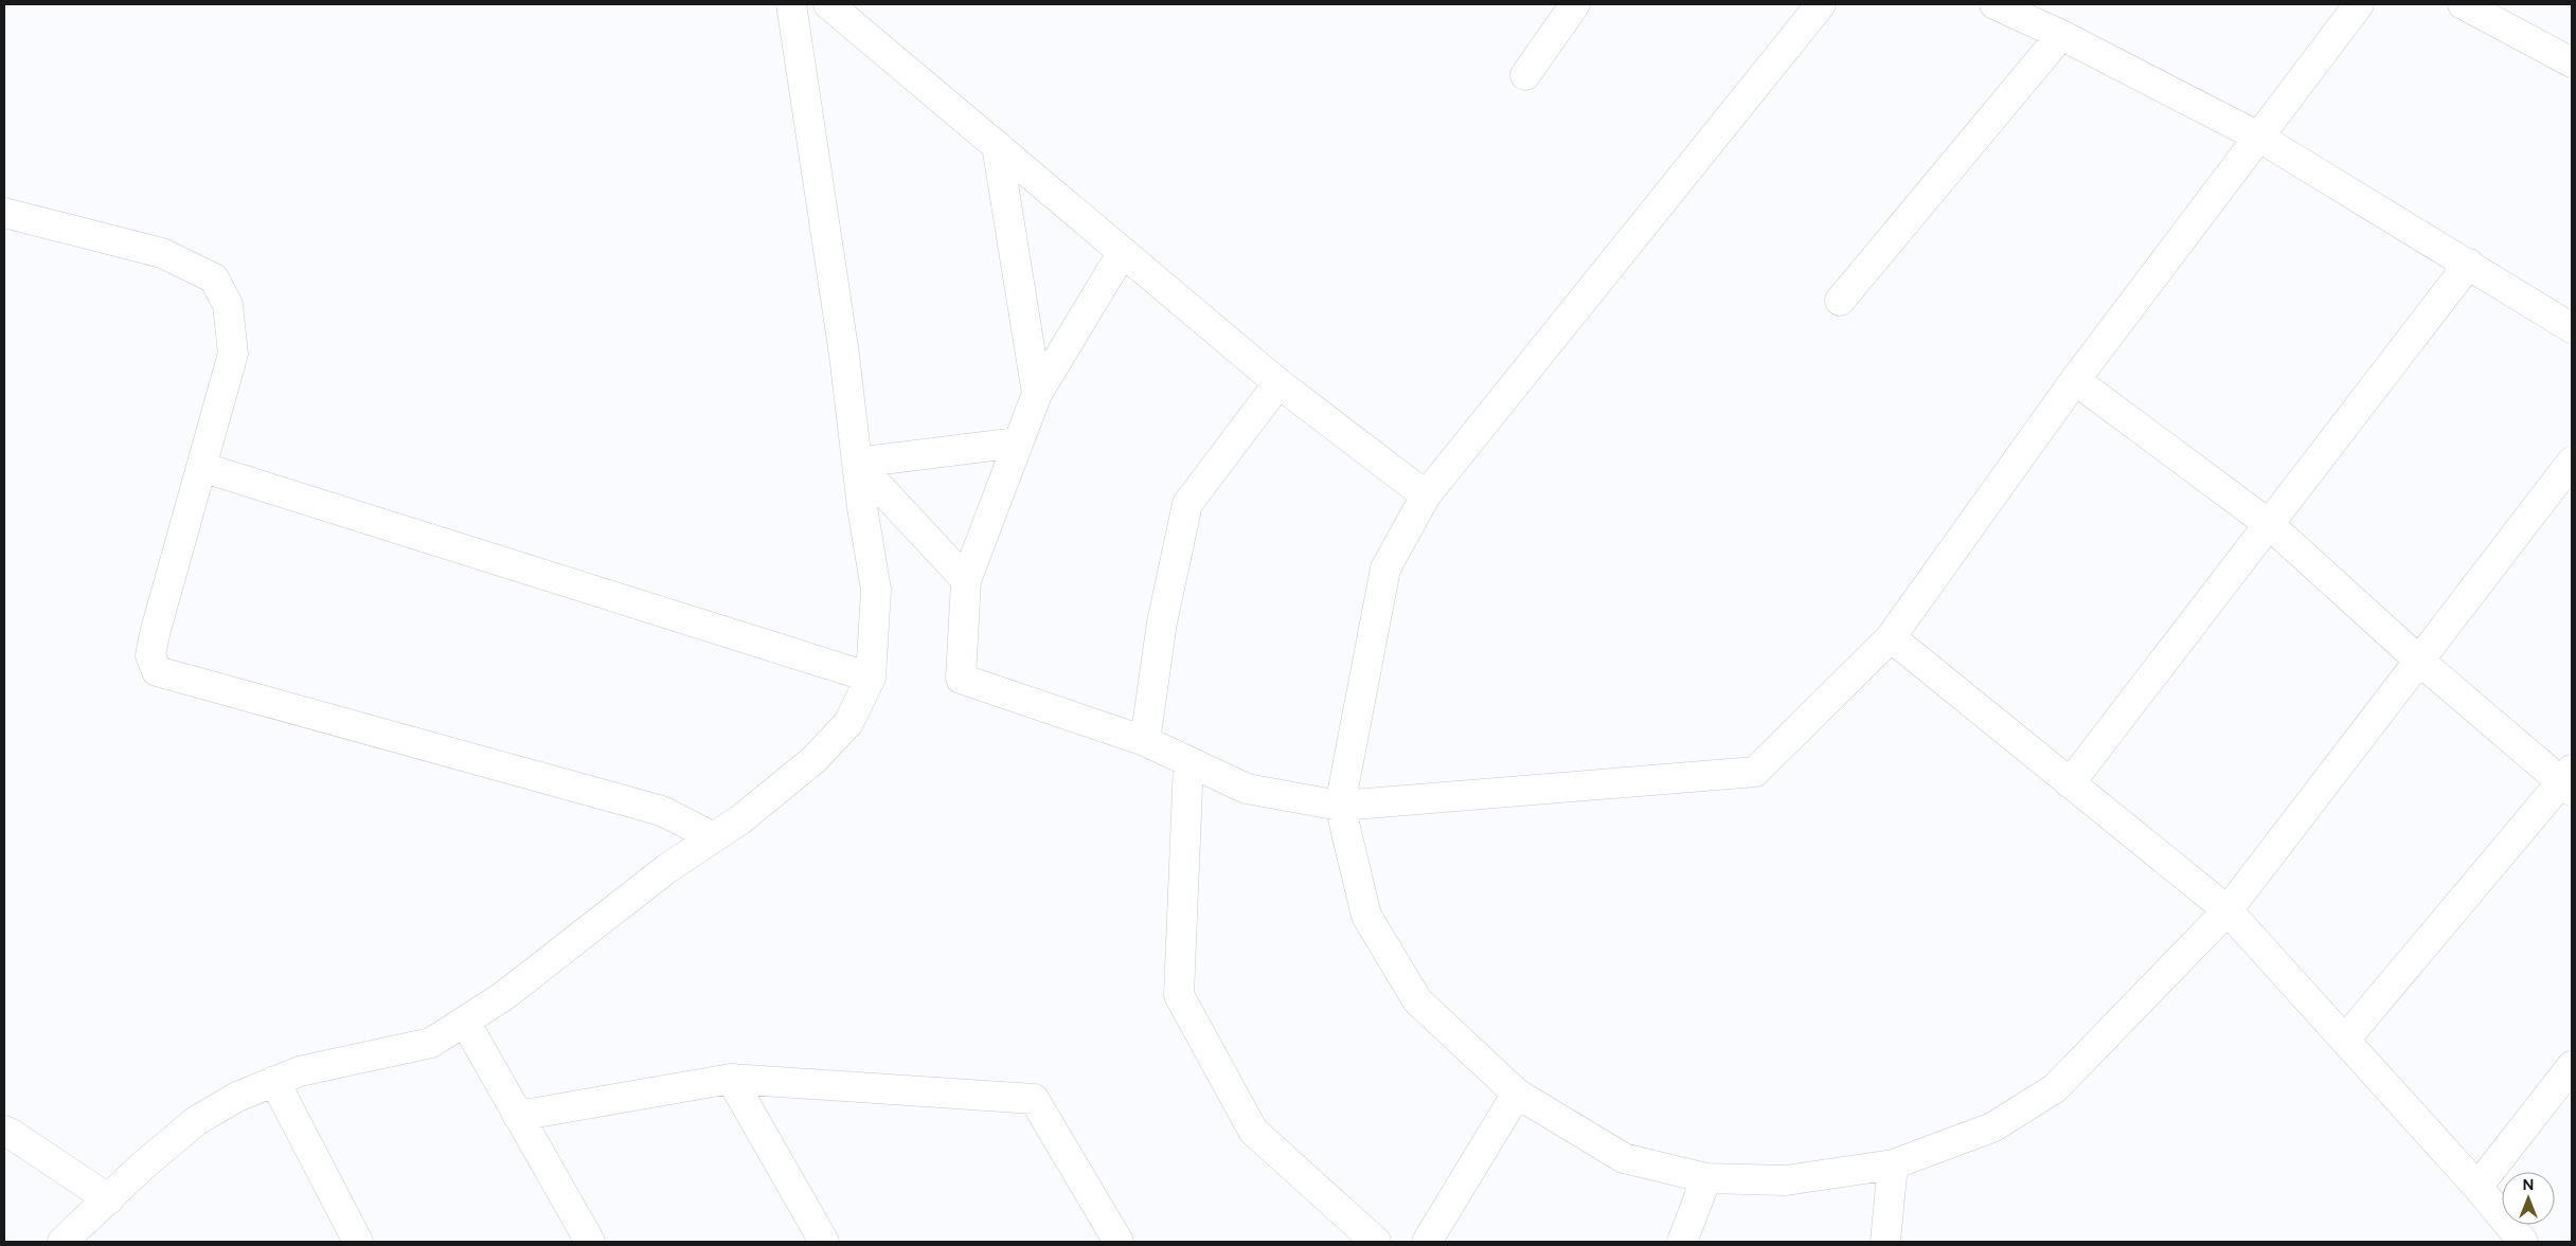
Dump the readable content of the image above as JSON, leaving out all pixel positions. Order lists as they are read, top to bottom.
{
  "north": "top"
}
